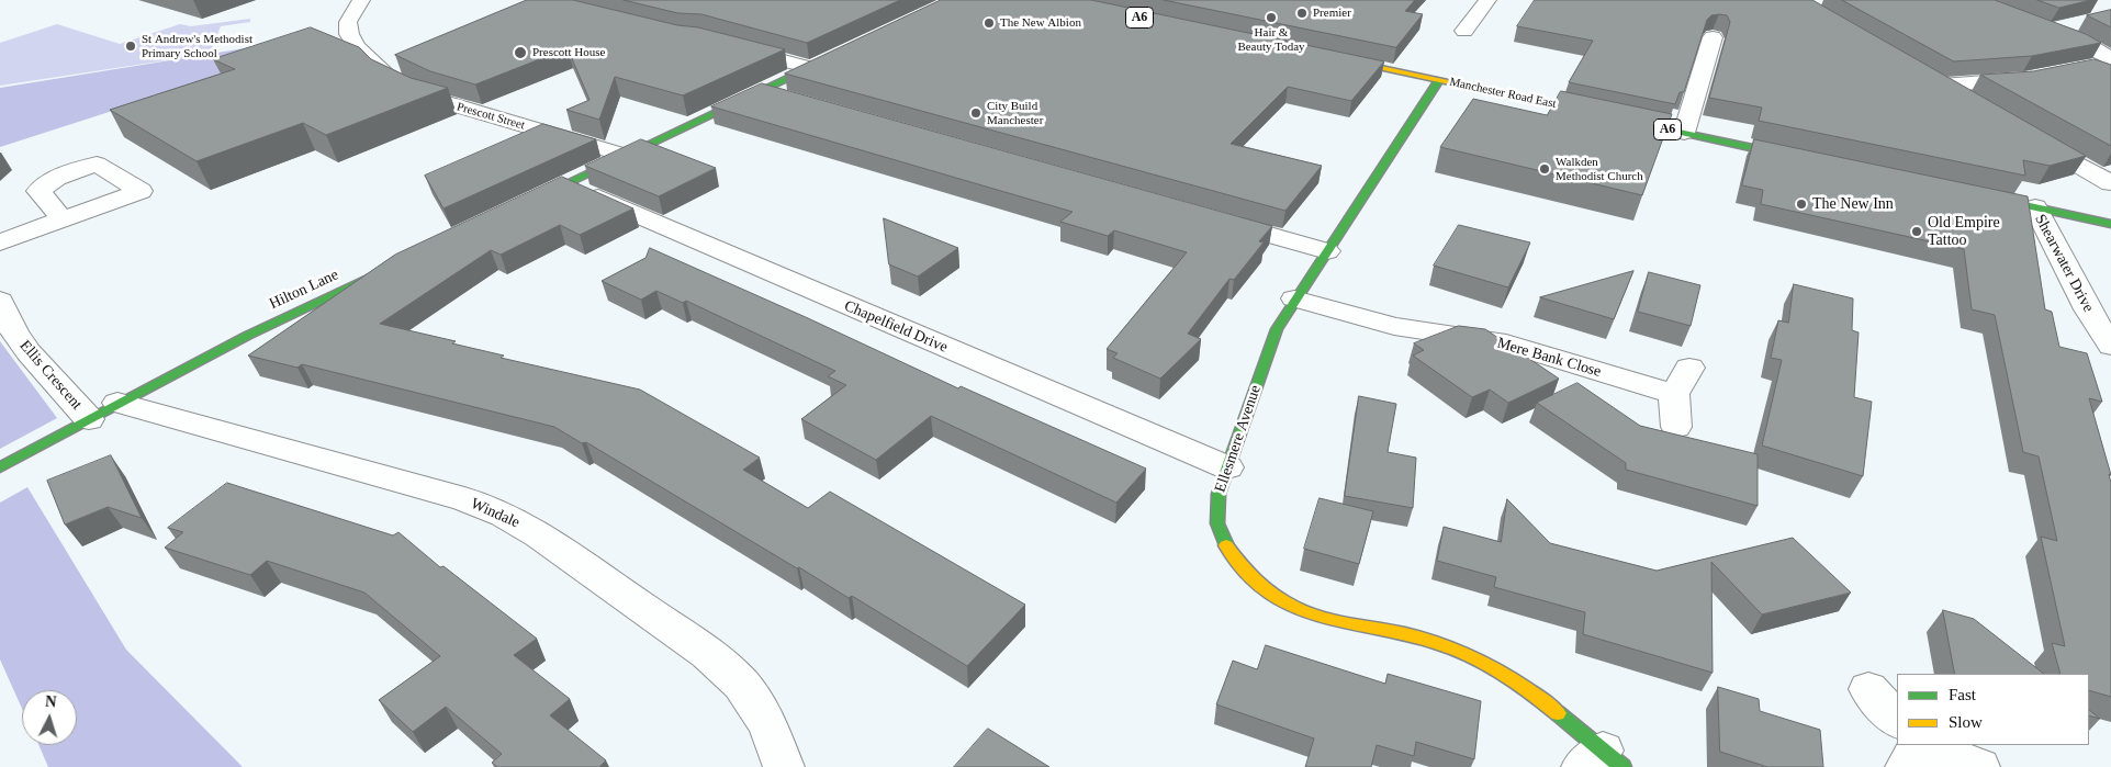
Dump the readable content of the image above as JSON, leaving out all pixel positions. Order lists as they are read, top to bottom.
{
  "streets": {
    "street": [
      "A6",
      "Manchester Road East",
      "Prescott Street",
      "Shearwater Drive",
      "Hilton Lane",
      "Chapelfield Drive",
      "Mere Bank Close",
      "Ellis Crescent",
      "Ellesmere Avenue",
      "Windale"
    ]
  },
  "crossings": [
    ["Manchester Road East", "Ellesmere Avenue"],
    ["Hilton Lane", "Ellis Crescent"],
    ["Hilton Lane", "Windale"],
    ["Chapelfield Drive", "Ellesmere Avenue"],
    ["Mere Bank Close", "Ellesmere Avenue"],
    ["Ellis Crescent", "Windale"]
  ],
  "places": [
    "Premier",
    "Hair & Beauty Today",
    "The New Albion",
    "St Andrew's Methodist Primary School",
    "Prescott House",
    "City Build Manchester",
    "Walkden Methodist Church",
    "The New Inn",
    "Old Empire Tattoo"
  ],
  "legend": ["Fast", "Slow"],
  "north": "top"
}
